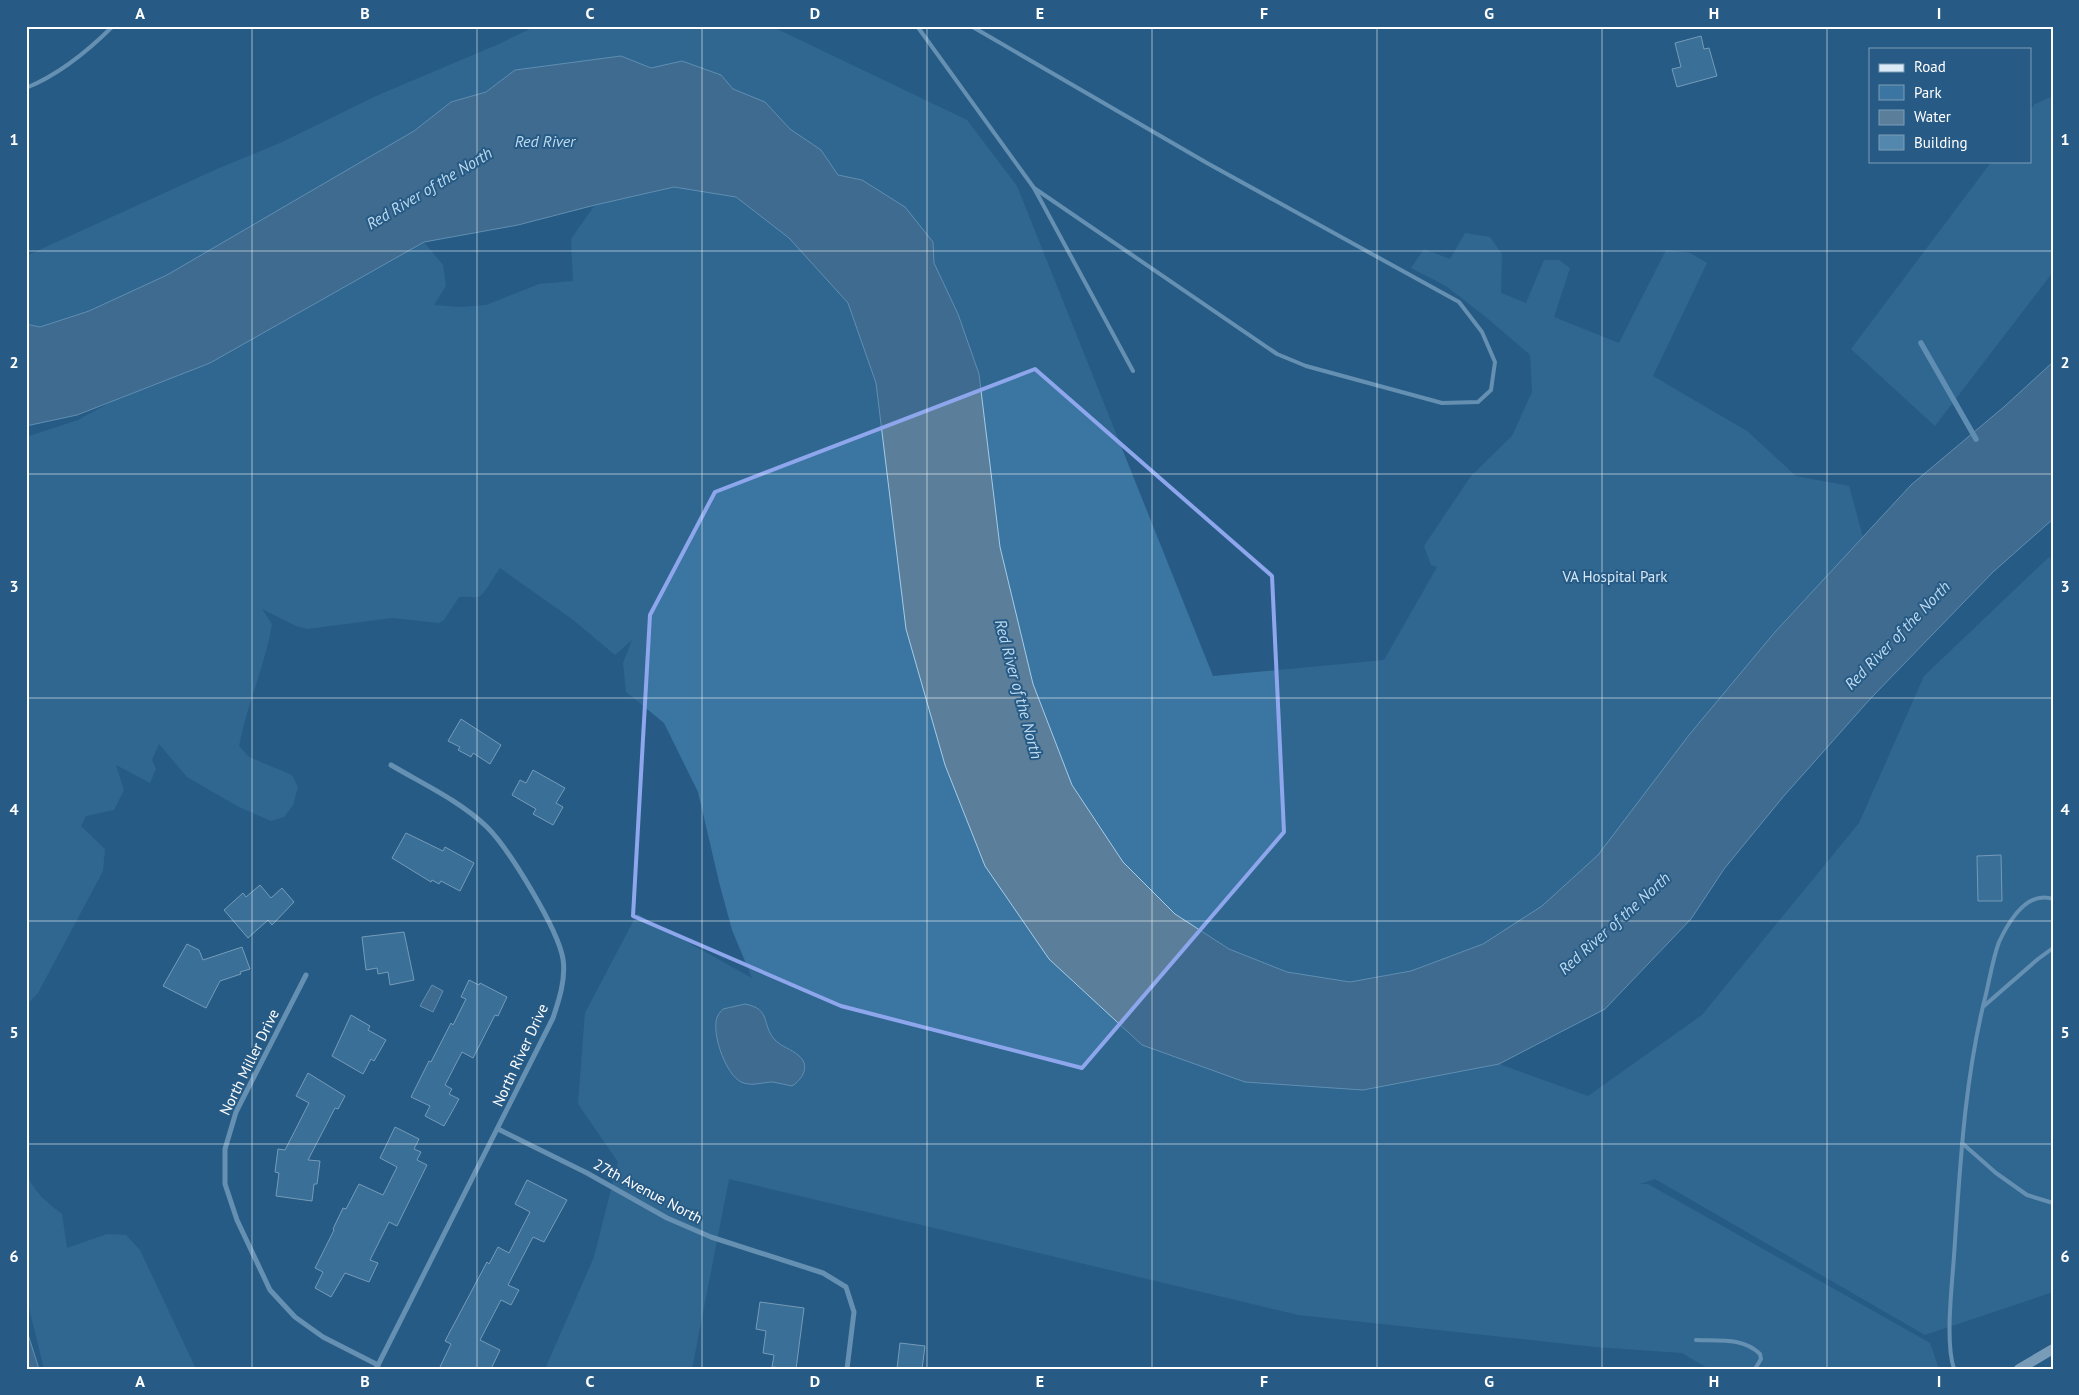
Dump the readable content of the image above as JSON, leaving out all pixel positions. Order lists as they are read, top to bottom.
{
  "streets": {
    "street": ["North River Drive", "North Miller Drive", "27th Avenue North"]
  },
  "crossings": [
    ["North River Drive", "North Miller Drive"],
    ["North River Drive", "27th Avenue North"]
  ],
  "water": ["Red River", "Red River of the North"],
  "parks": ["VA Hospital Park"],
  "legend": [
    "Road",
    "Park",
    "Water",
    "Building"
  ],
  "grid": {
    "columns": [
      "A",
      "B",
      "C",
      "D",
      "E",
      "F",
      "G",
      "H",
      "I"
    ],
    "rows": [
      "1",
      "2",
      "3",
      "4",
      "5",
      "6"
    ]
  }
}
